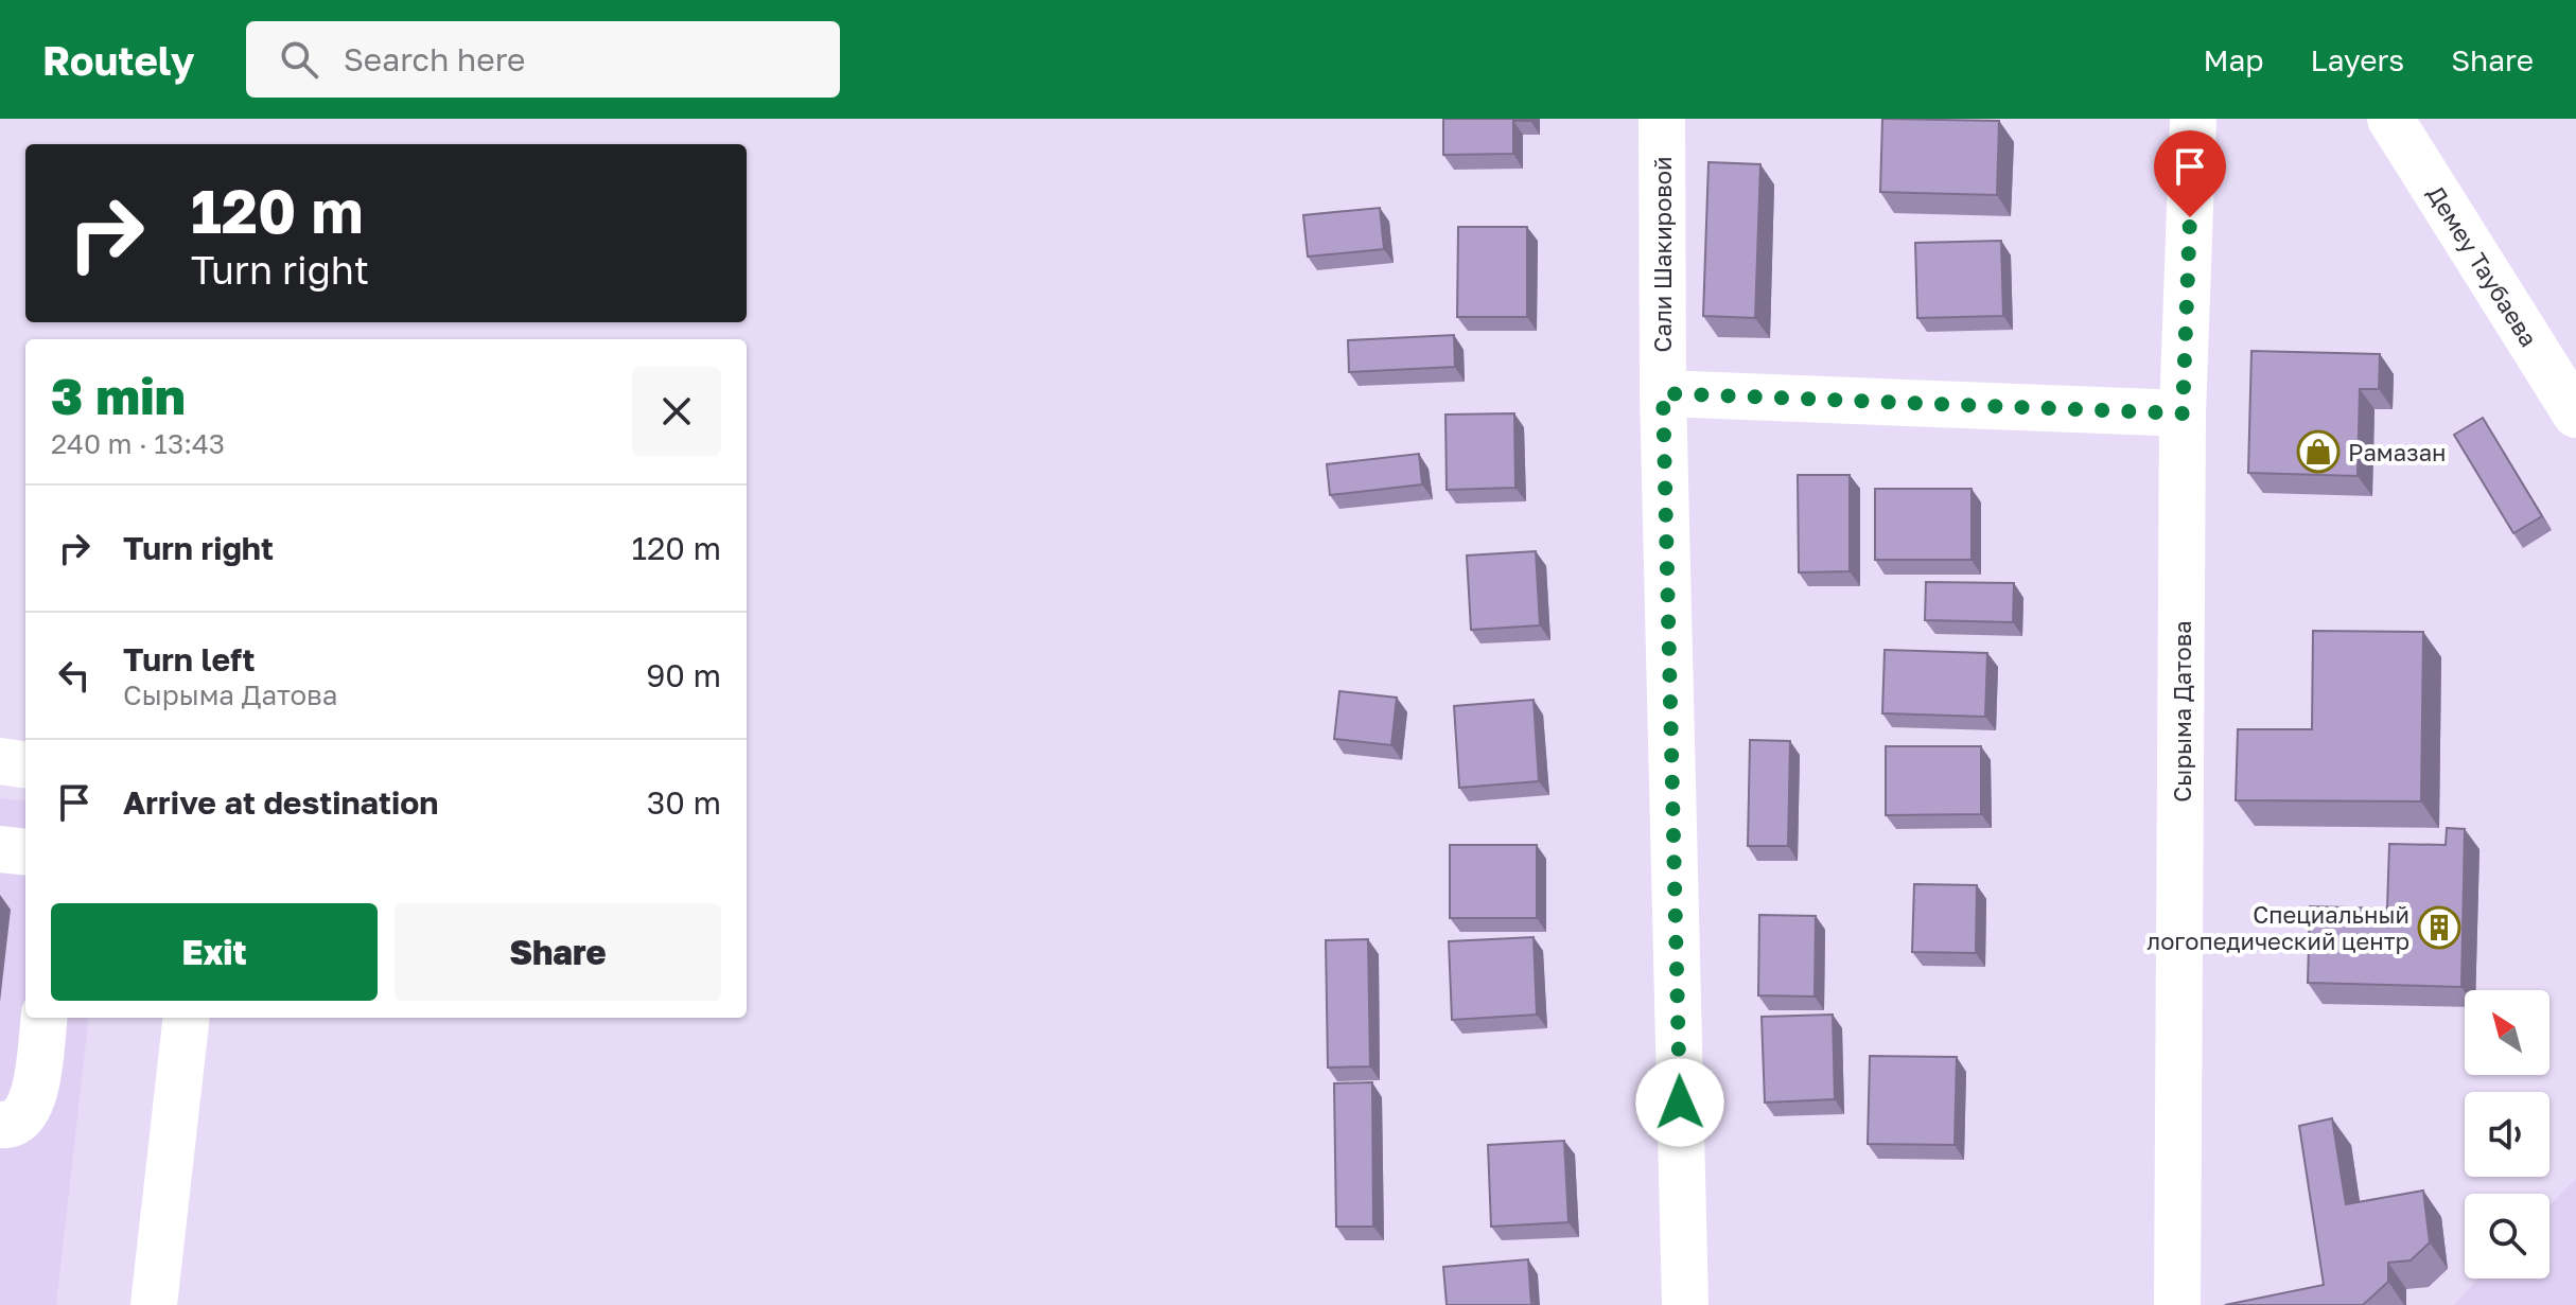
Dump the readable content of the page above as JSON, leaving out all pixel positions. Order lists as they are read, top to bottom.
{
  "streets": {
    "street": ["Сали Шакировой", "Демеу Таубаева", "Сырыма Датова"]
  },
  "places": {
    "shop": ["Рамазан"],
    "building": ["Специальный логопедический центр"]
  },
  "north": "top left",
  "page": {
    "header": "Routely",
    "search": "Search here",
    "nav": ["Map", "Layers", "Share"],
    "turn": ["120 m", "Turn right"],
    "heading": ["3 min", "240 m · 13:43"],
    "list": [
      {
        "name": "Turn right",
        "value": "120 m"
      },
      {
        "name": "Turn left",
        "note": "Сырыма Датова",
        "value": "90 m"
      },
      {
        "name": "Arrive at destination",
        "value": "30 m"
      }
    ],
    "buttons": ["Exit", "Share"]
  }
}
